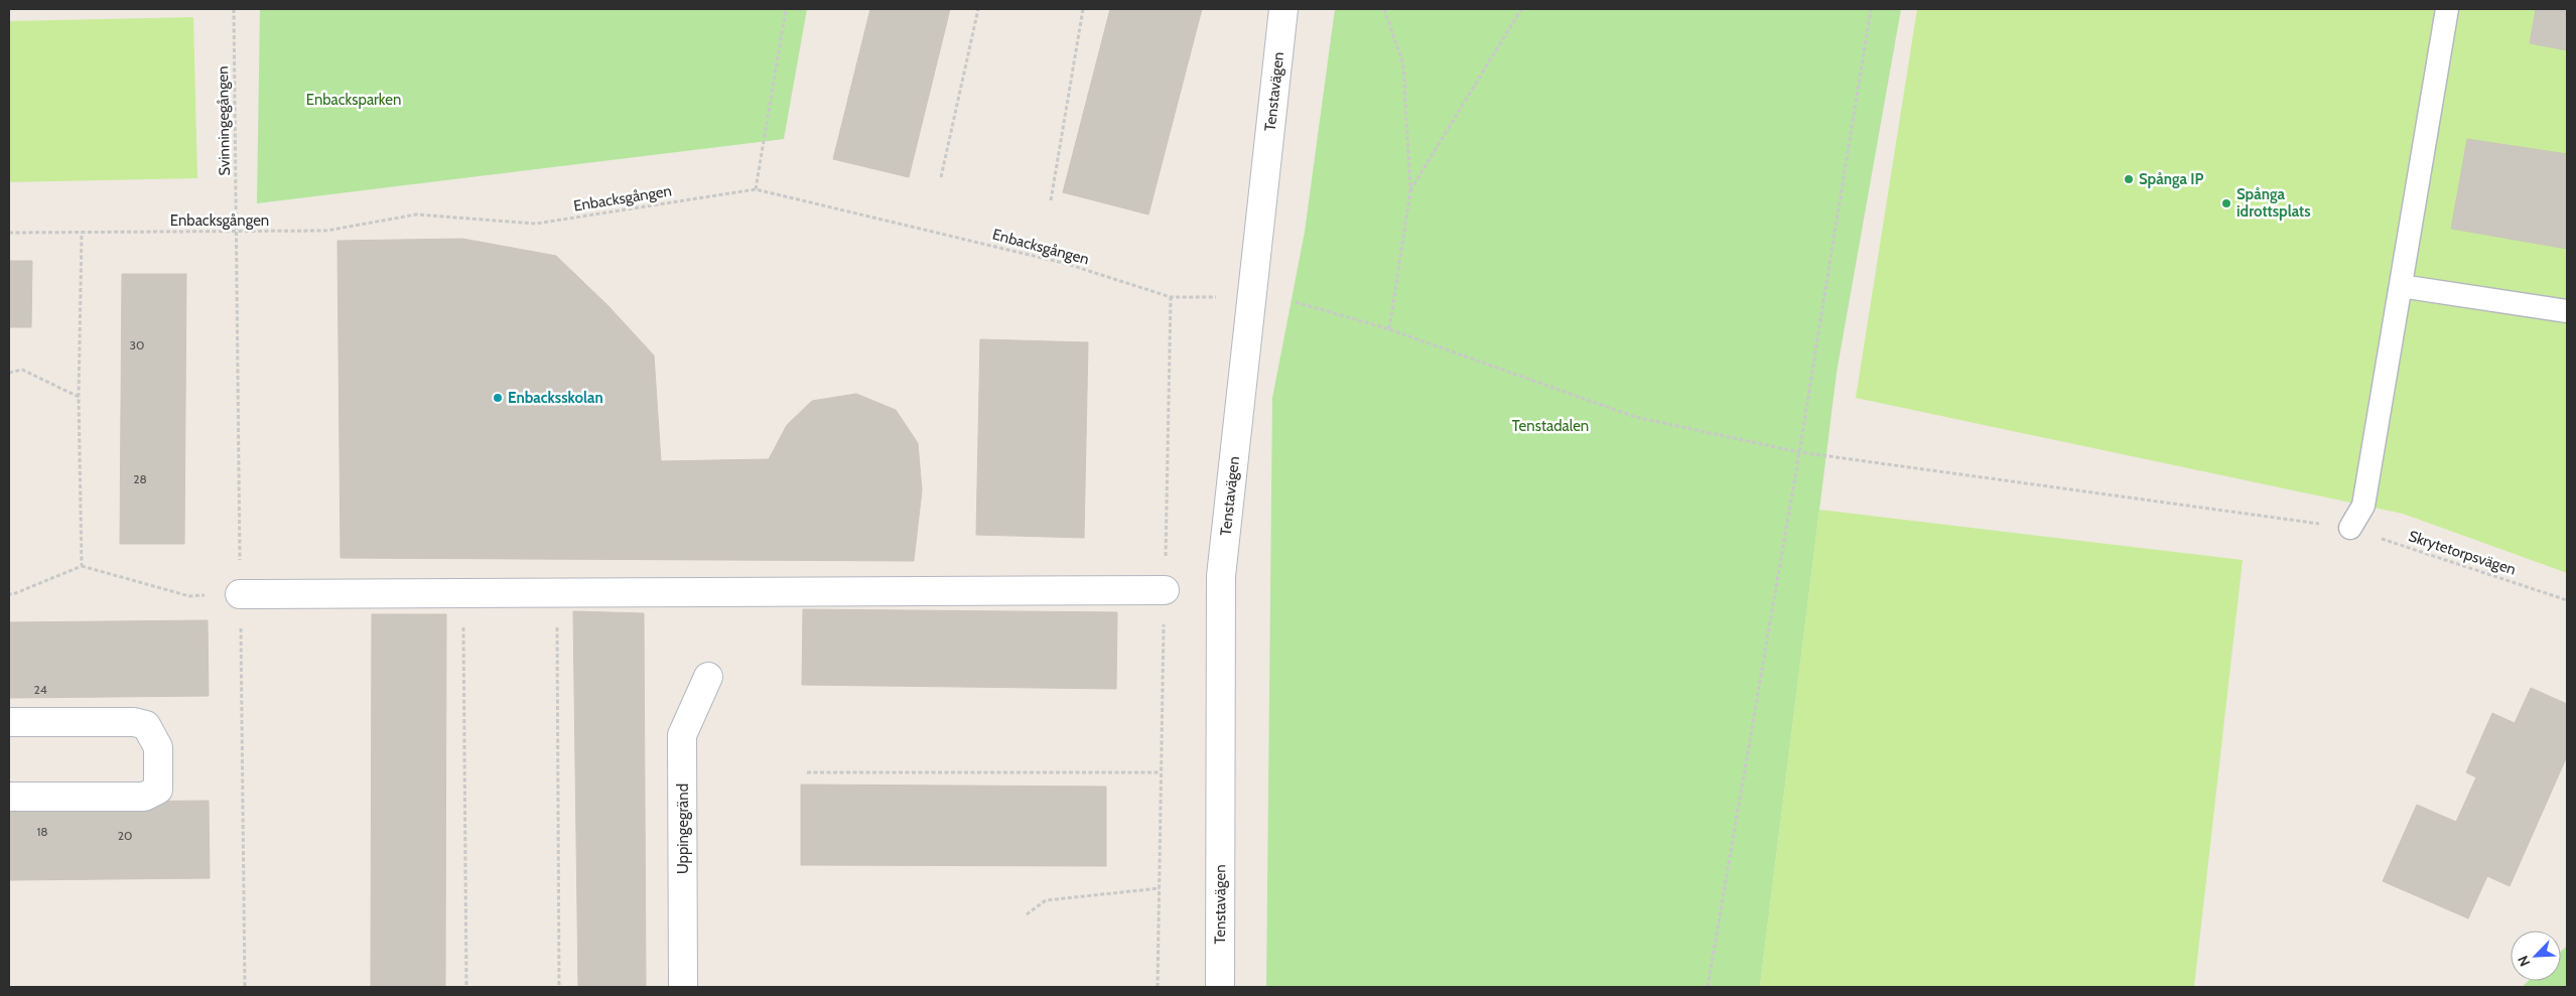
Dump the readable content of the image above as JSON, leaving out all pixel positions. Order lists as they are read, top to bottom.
{
  "streets": {
    "street": ["Tenstavägen", "Uppingegränd"],
    "path": ["Svinningegången", "Enbacksgången", "Skrytetorpsvägen"]
  },
  "crossings": [
    ["Svinningegången", "Enbacksgången"]
  ],
  "parks": ["Enbacksparken", "Tenstadalen"],
  "places": ["Spånga IP", "Spånga idrottsplats", "Enbacksskolan"],
  "house_numbers": [
    "30",
    "28",
    "24",
    "18",
    "20"
  ],
  "north": "bottom left"
}
